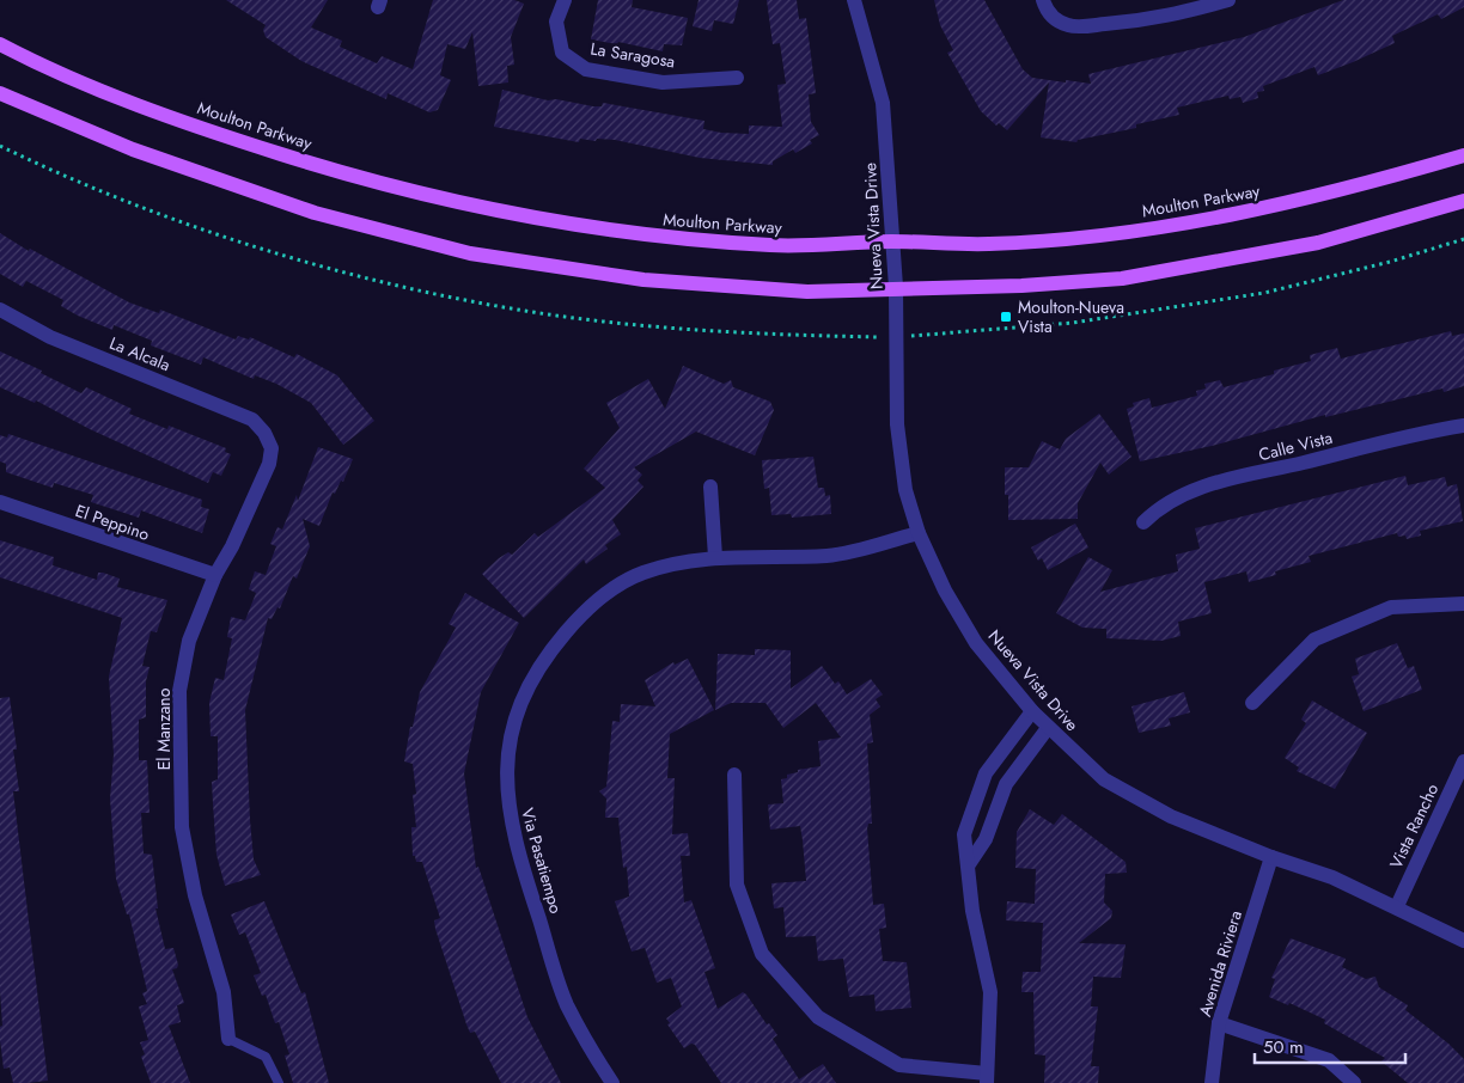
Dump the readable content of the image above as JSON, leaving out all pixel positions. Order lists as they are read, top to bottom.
{
  "streets": {
    "main road": ["Moulton Parkway"],
    "street": [
      "La Saragosa",
      "Nueva Vista Drive",
      "La Alcala",
      "Calle Vista",
      "El Peppino",
      "El Manzano",
      "Vista Rancho",
      "Via Pasatiempo",
      "Avenida Riviera"
    ]
  },
  "crossings": [
    ["Moulton Parkway", "Nueva Vista Drive"],
    ["Nueva Vista Drive", "Vista Rancho"],
    ["Nueva Vista Drive", "Via Pasatiempo"],
    ["Nueva Vista Drive", "Avenida Riviera"],
    ["La Alcala", "El Manzano"],
    ["El Peppino", "El Manzano"]
  ],
  "places": {
    "transit": ["Moulton-Nueva Vista"]
  },
  "scale_bar": "50 m"
}
